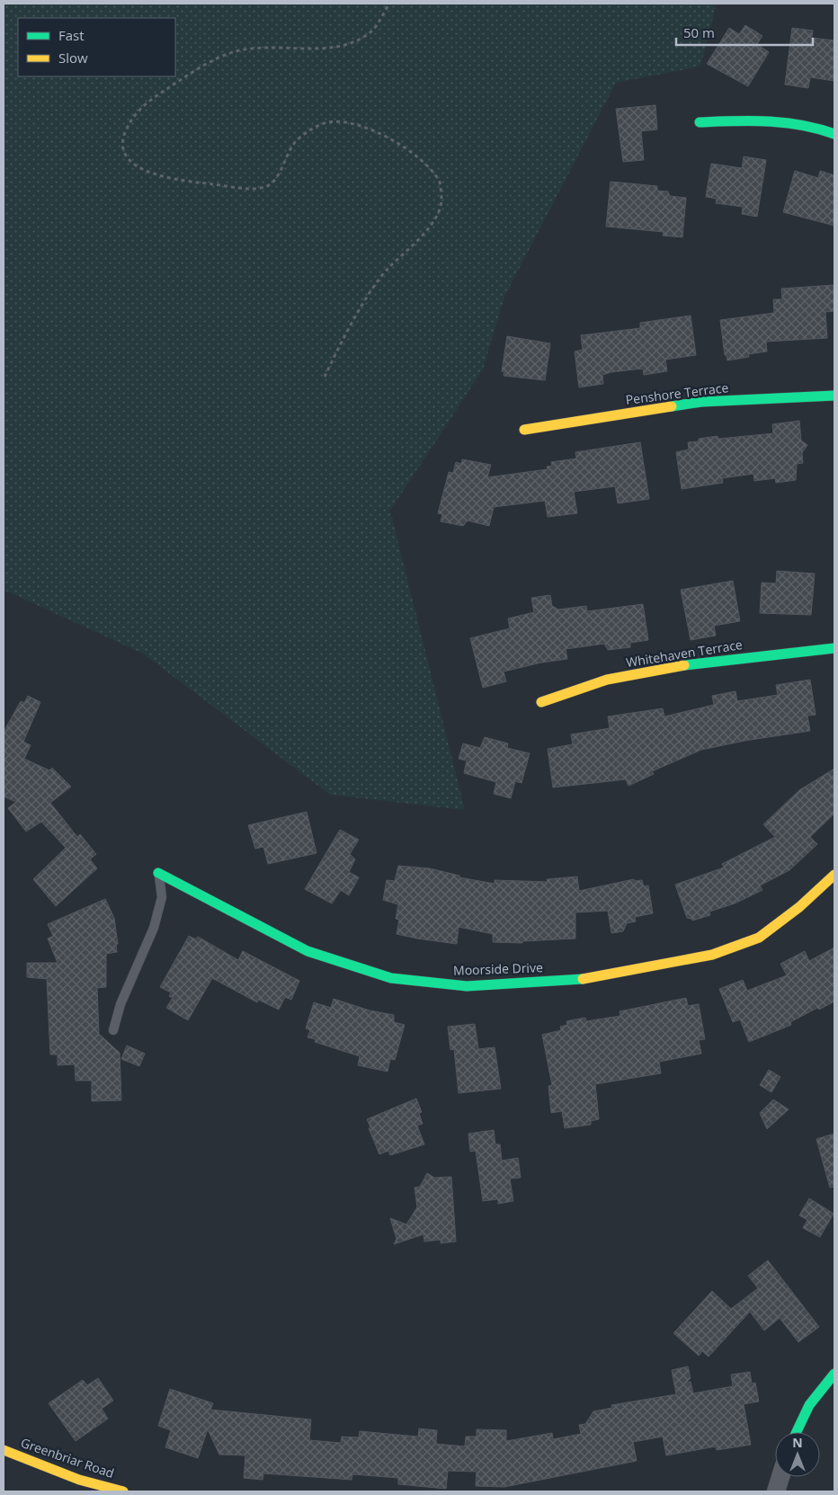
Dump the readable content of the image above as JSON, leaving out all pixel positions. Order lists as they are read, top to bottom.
{
  "streets": {
    "street": [
      "Penshore Terrace",
      "Whitehaven Terrace",
      "Moorside Drive",
      "Greenbriar Road"
    ]
  },
  "legend": ["Fast", "Slow"],
  "scale_bar": "50 m",
  "north": "top"
}
